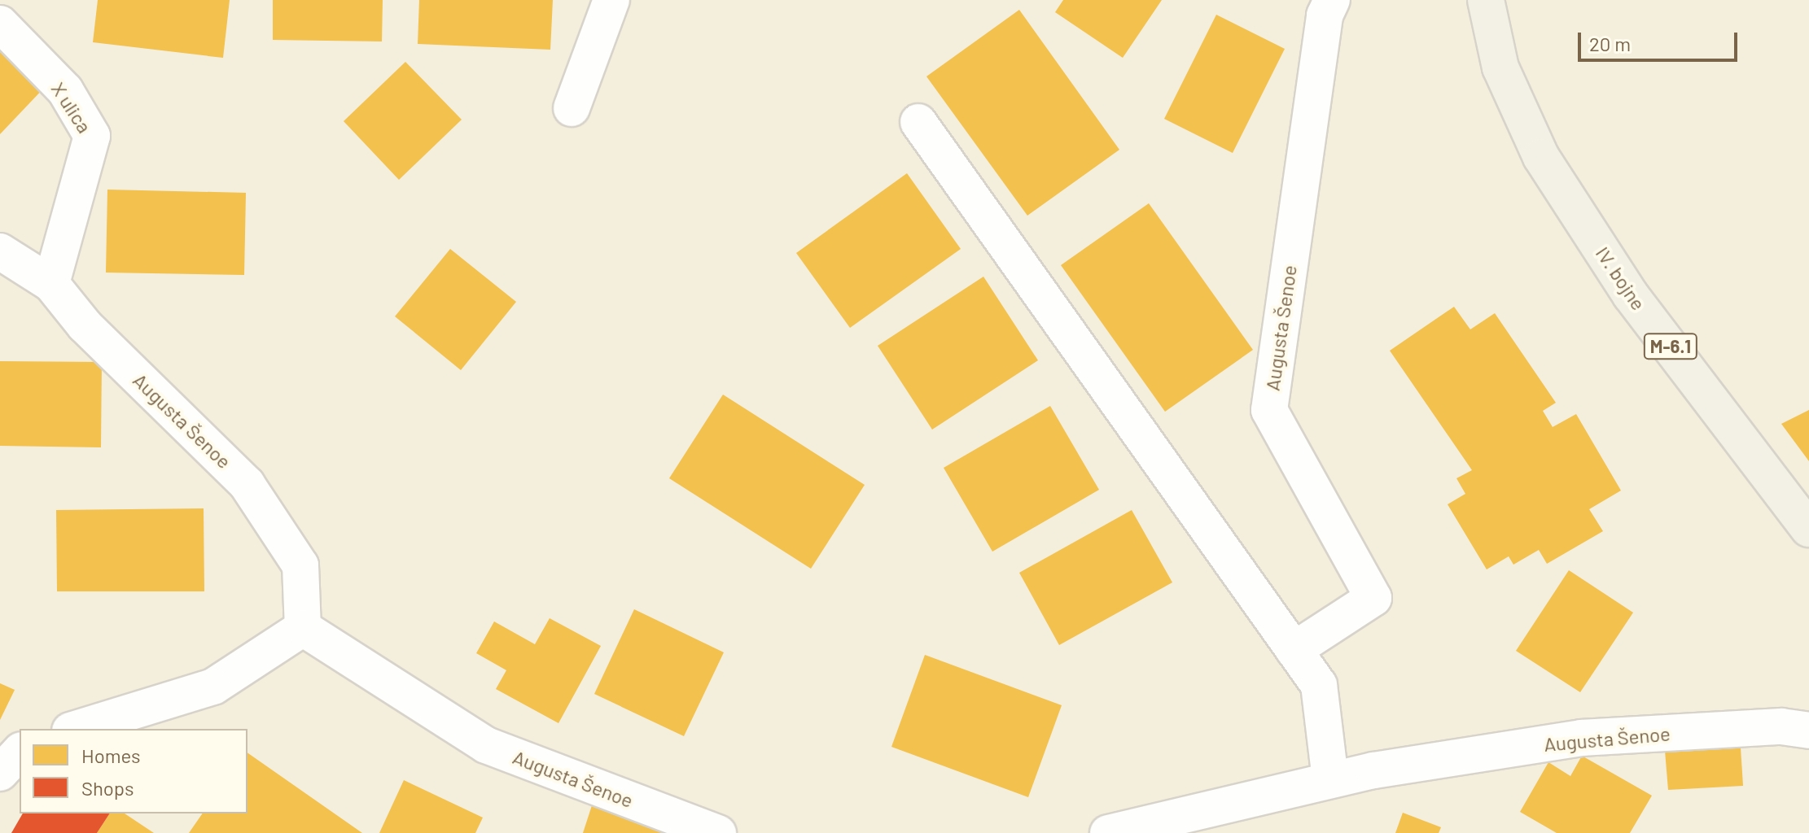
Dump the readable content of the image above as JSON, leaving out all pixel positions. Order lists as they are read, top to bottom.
{
  "streets": {
    "main road": ["IV. bojne", "M-6.1"],
    "street": ["X ulica", "Augusta Šenoe"]
  },
  "crossings": [
    ["X ulica", "Augusta Šenoe"]
  ],
  "legend": ["Homes", "Shops"],
  "scale_bar": "20 m"
}
